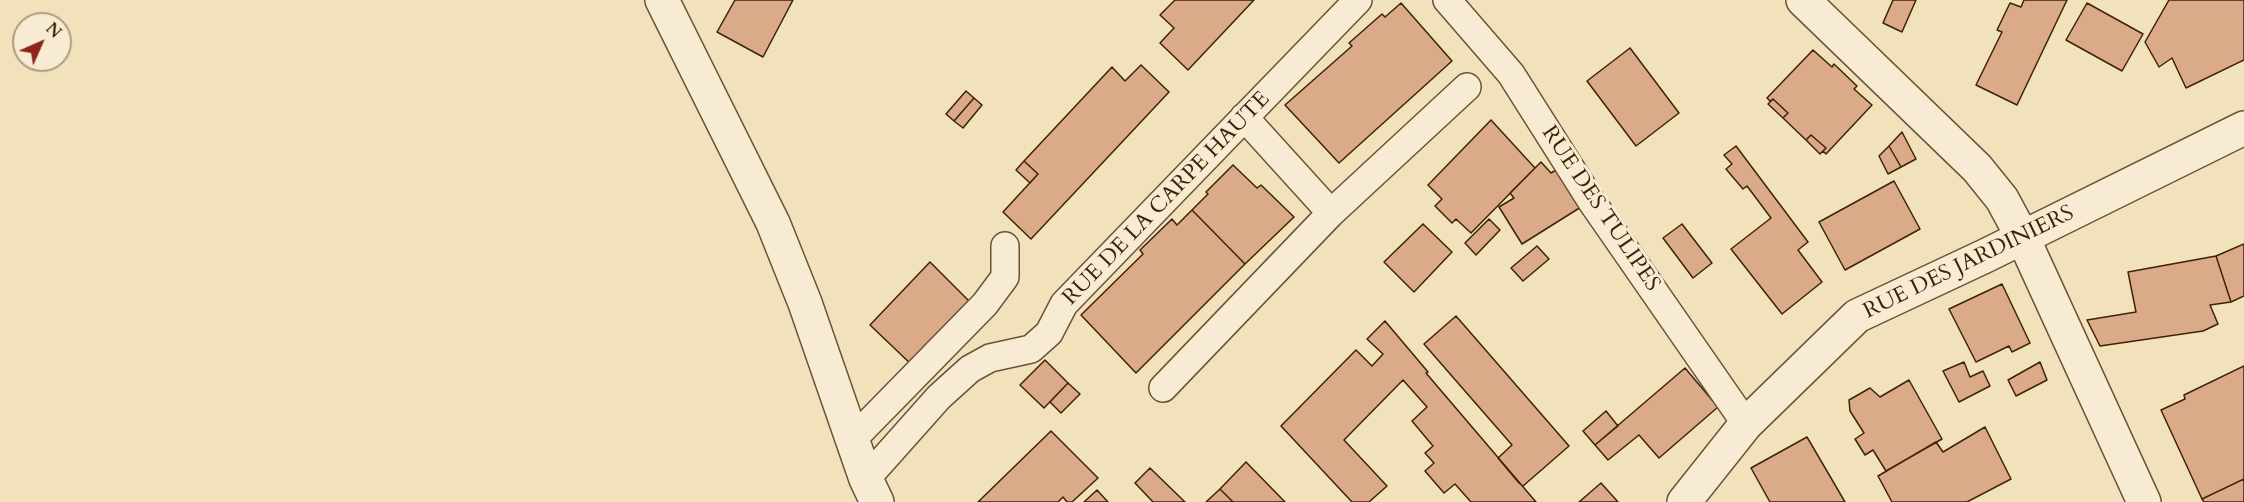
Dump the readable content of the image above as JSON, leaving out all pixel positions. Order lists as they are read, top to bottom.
{
  "streets": {
    "street": ["RUE DE LA CARPE HAUTE", "RUE DES JARDINIERS"],
    "lane": ["RUE DES TULIPES"]
  },
  "crossings": [
    ["RUE DES TULIPES", "RUE DES JARDINIERS"]
  ],
  "north": "top right"
}
